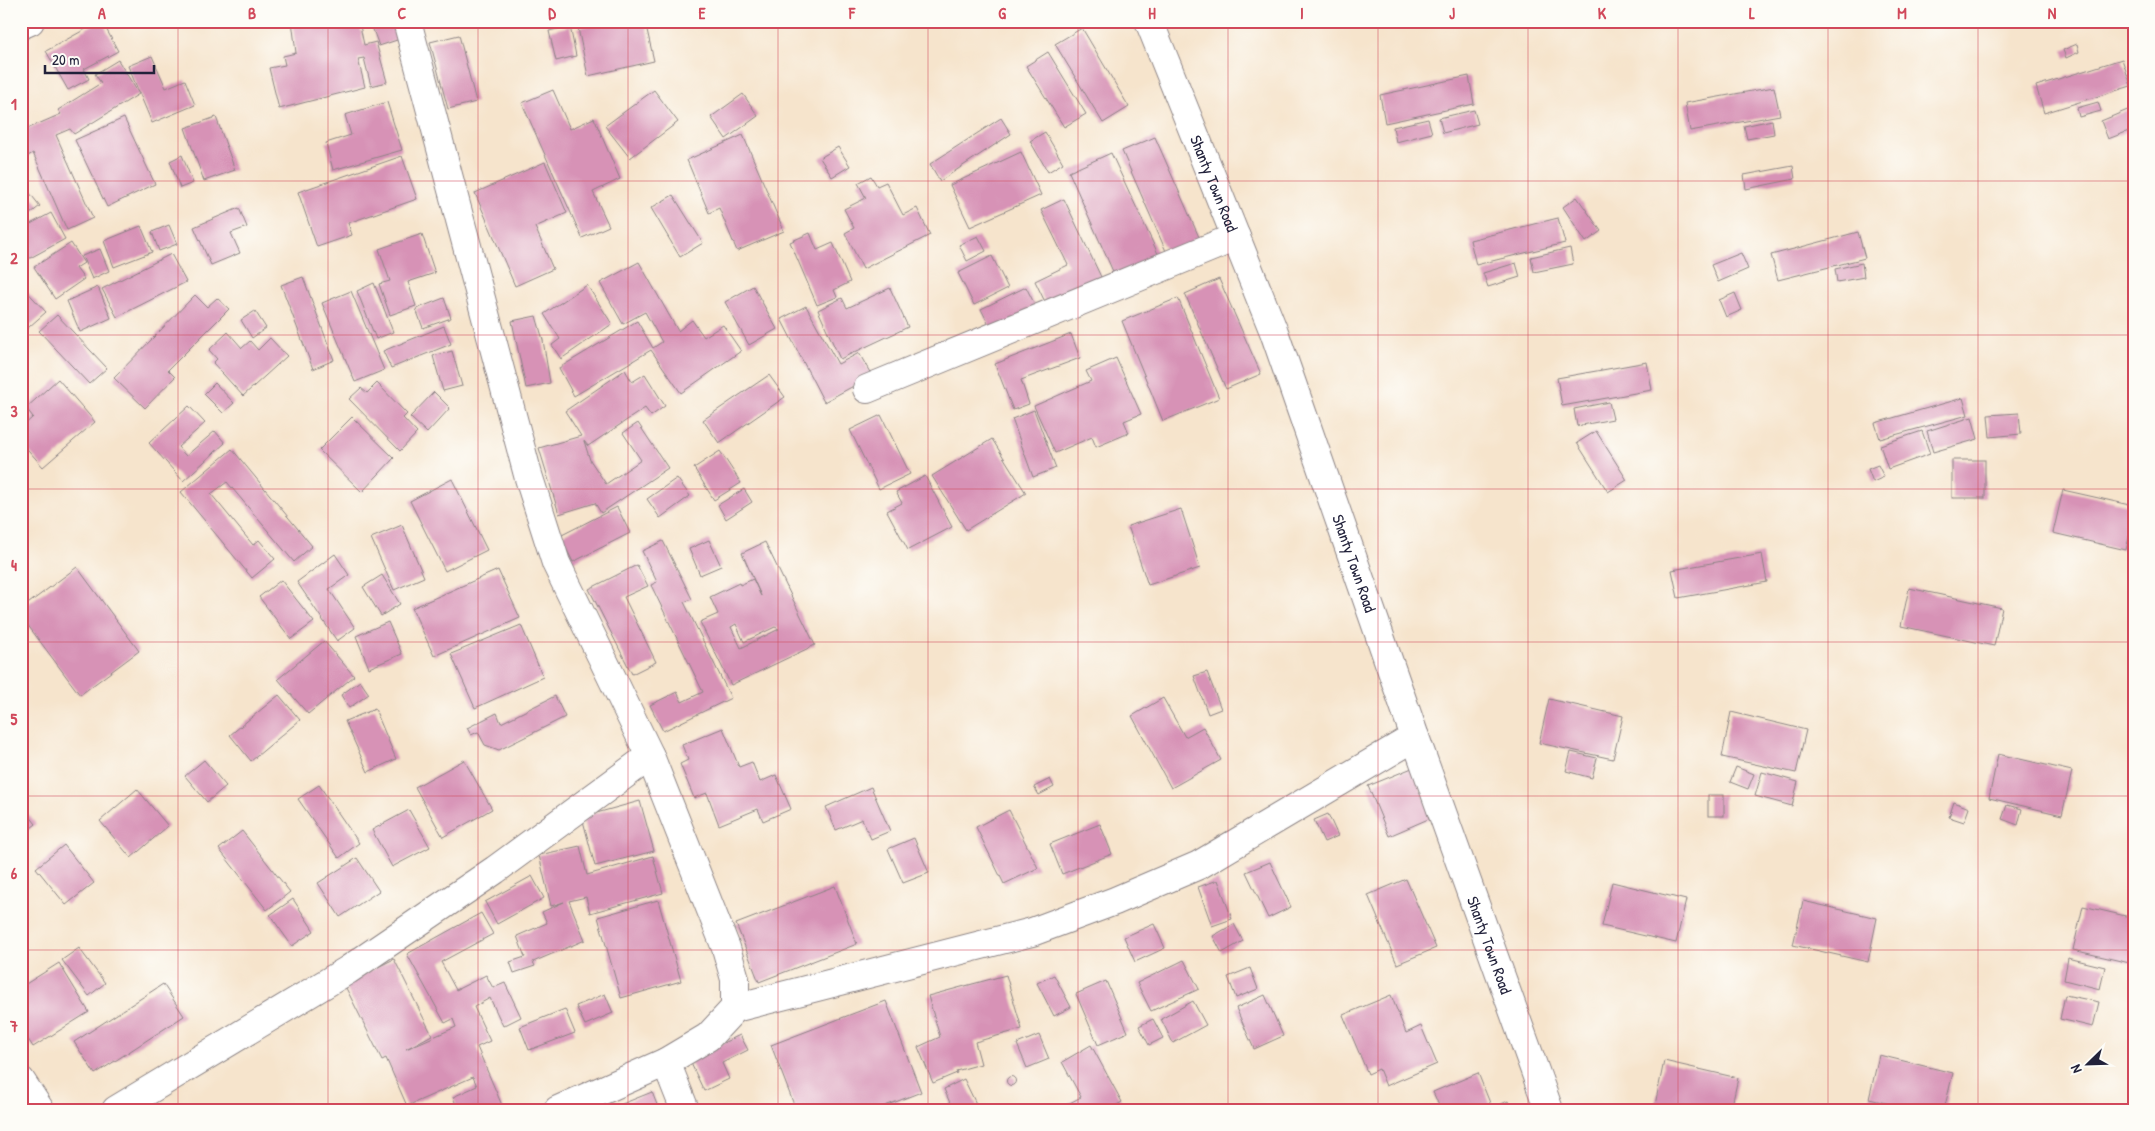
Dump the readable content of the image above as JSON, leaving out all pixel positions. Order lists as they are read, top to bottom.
{
  "streets": {
    "street": ["Shanty Town Road"]
  },
  "scale_bar": "20 m",
  "north": "bottom left",
  "grid": {
    "columns": [
      "A",
      "B",
      "C",
      "D",
      "E",
      "F",
      "G",
      "H",
      "I",
      "J",
      "K",
      "L",
      "M",
      "N"
    ],
    "rows": [
      "1",
      "2",
      "3",
      "4",
      "5",
      "6",
      "7"
    ]
  }
}
